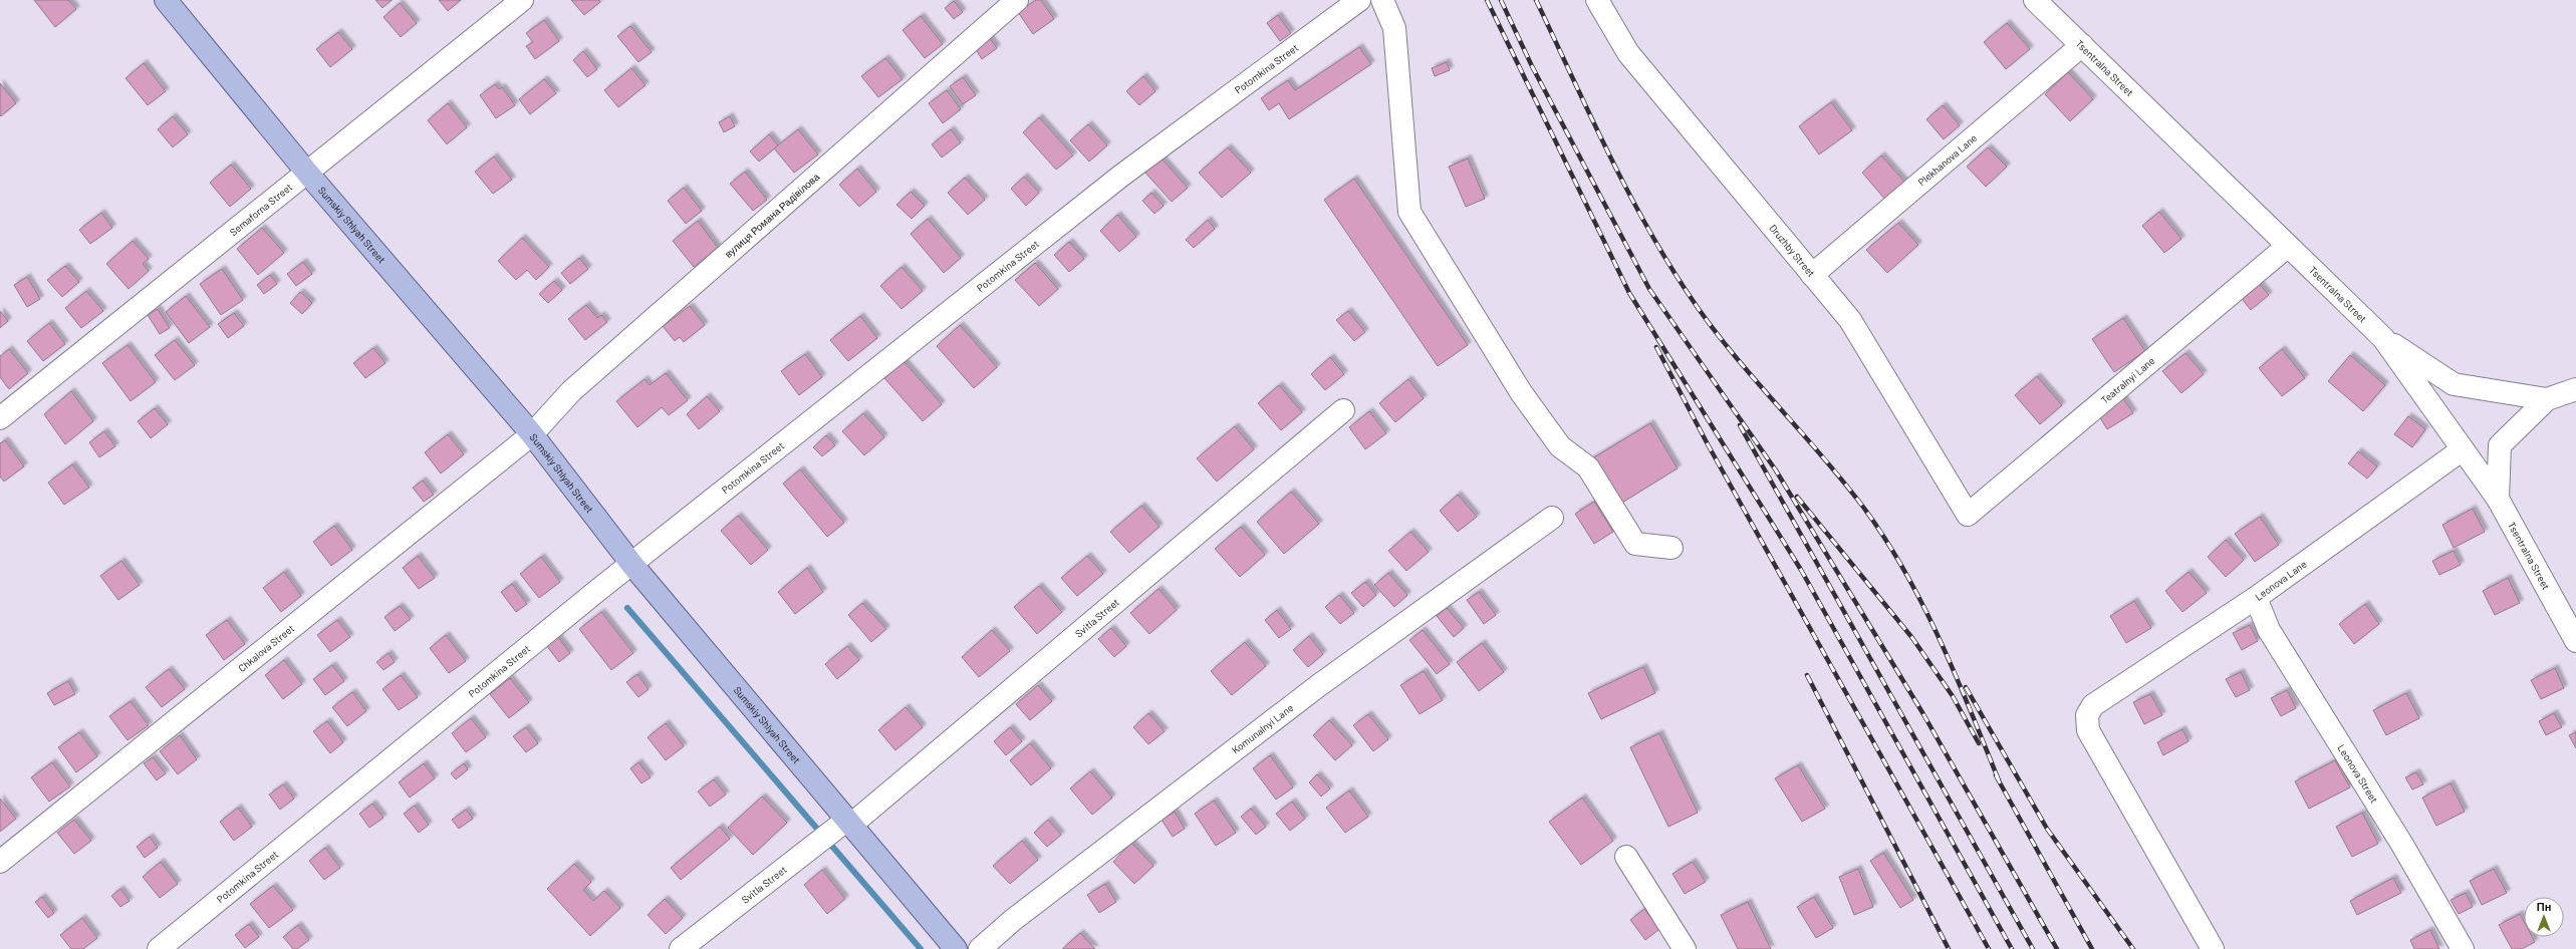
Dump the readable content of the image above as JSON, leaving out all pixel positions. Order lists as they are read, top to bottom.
{
  "streets": {
    "main road": ["Sumskiy Shlyah Street"],
    "street": [
      "Tsentralna Street",
      "Potomkina Street",
      "Plekhanova Lane",
      "Semaforna Street",
      "вулиця Романа Радівілова",
      "Druzhby Street",
      "Teatralnyi Lane",
      "Leonova Lane",
      "Svitla Street",
      "Chkalova Street",
      "Komunalnyi Lane",
      "Leonova Street"
    ]
  },
  "crossings": [
    ["Tsentralna Street", "Plekhanova Lane"],
    ["Tsentralna Street", "Teatralnyi Lane"],
    ["Tsentralna Street", "Leonova Lane"],
    ["Potomkina Street", "Sumskiy Shlyah Street"],
    ["Plekhanova Lane", "Druzhby Street"],
    ["Semaforna Street", "Sumskiy Shlyah Street"],
    ["вулиця Романа Радівілова", "Sumskiy Shlyah Street"],
    ["вулиця Романа Радівілова", "Chkalova Street"],
    ["Sumskiy Shlyah Street", "Svitla Street"],
    ["Sumskiy Shlyah Street", "Chkalova Street"],
    ["Druzhby Street", "Teatralnyi Lane"],
    ["Leonova Lane", "Leonova Street"]
  ],
  "north": "top"
}
